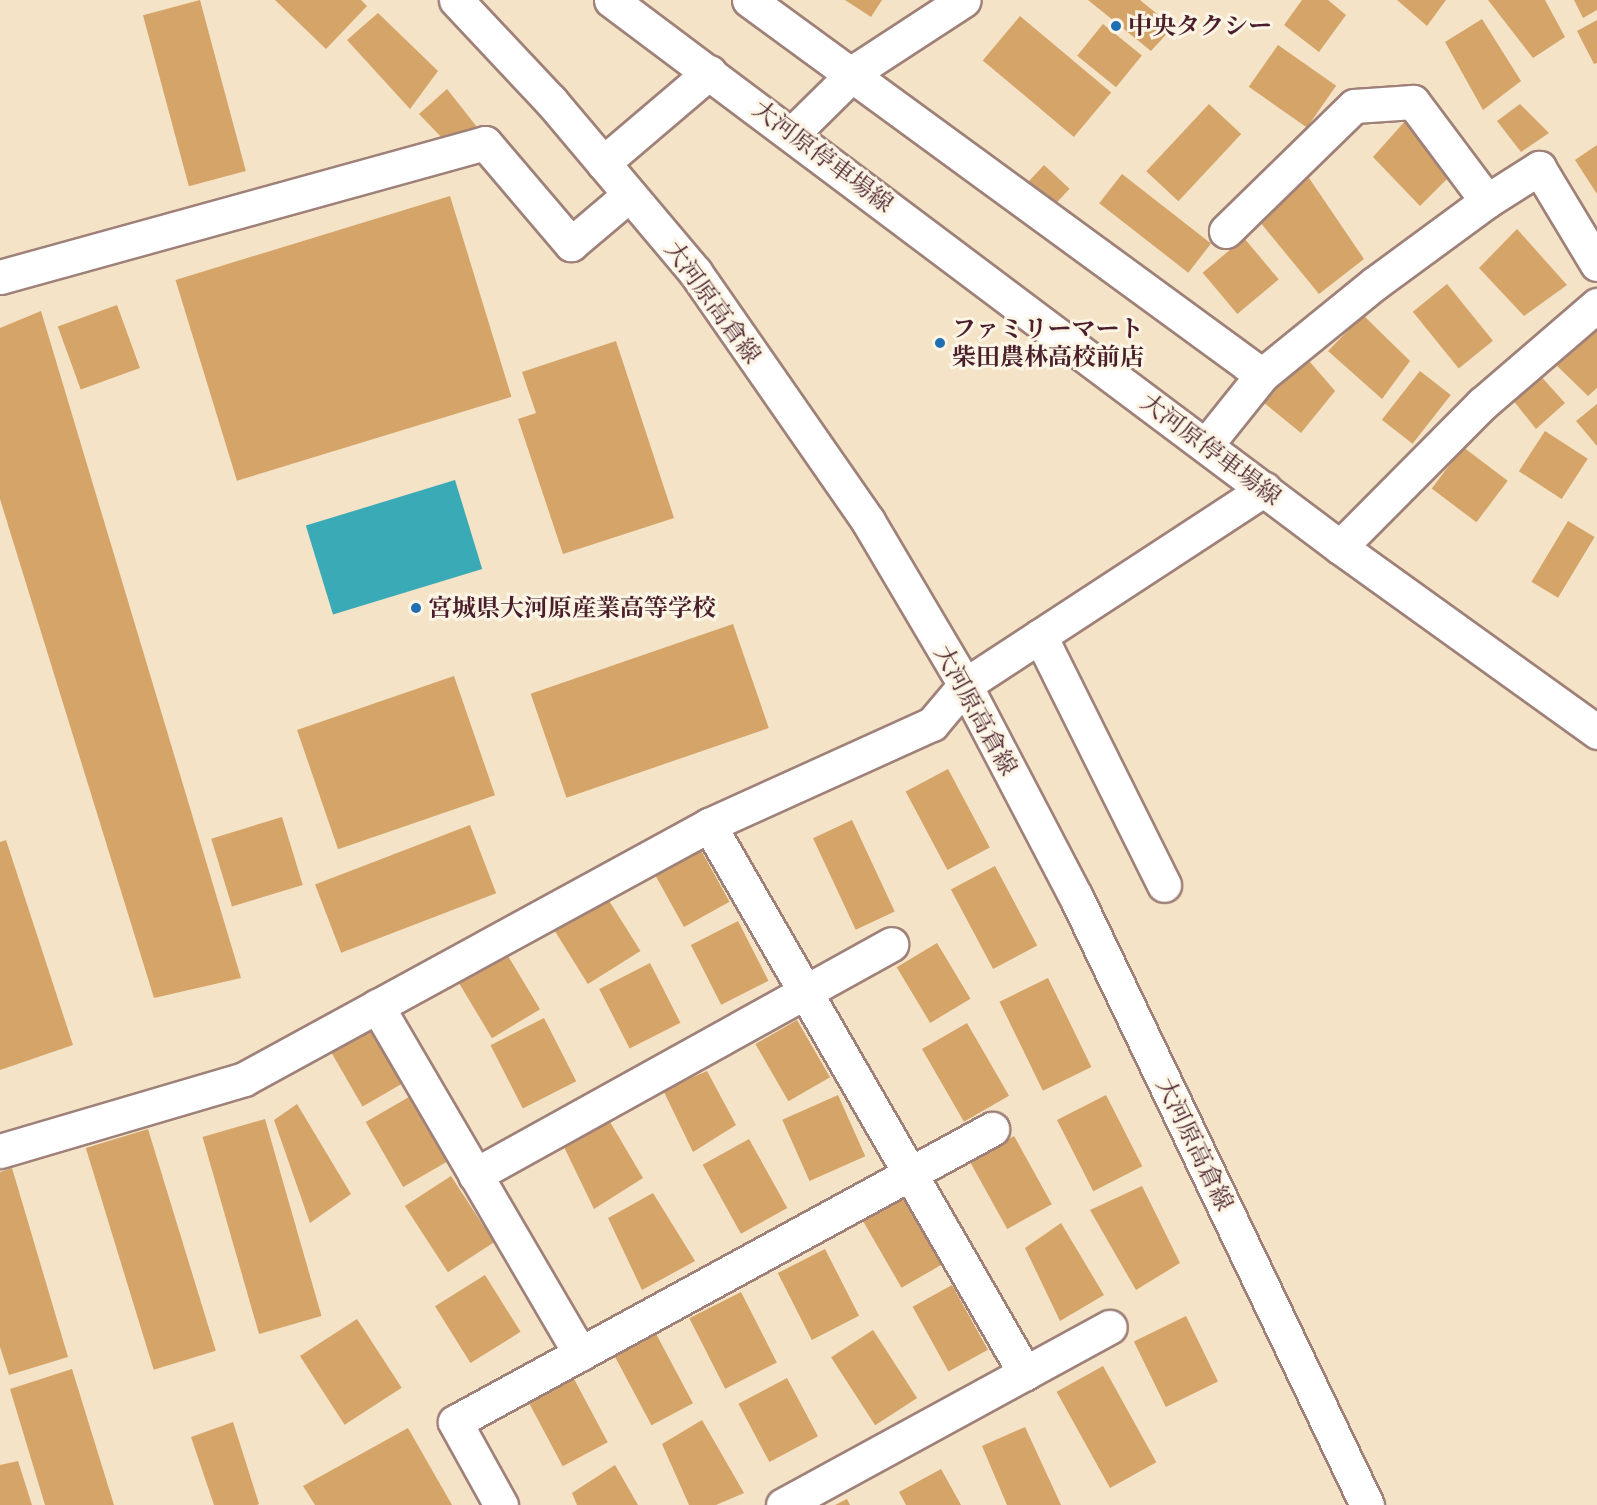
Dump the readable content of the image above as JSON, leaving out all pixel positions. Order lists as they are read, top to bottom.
{
  "streets": {
    "street": ["大河原停車場線", "大河原高倉線"]
  },
  "places": ["中央タクシー", "ファミリーマート 柴田農林高校前店", "宮城県大河原産業高等学校"]
}
